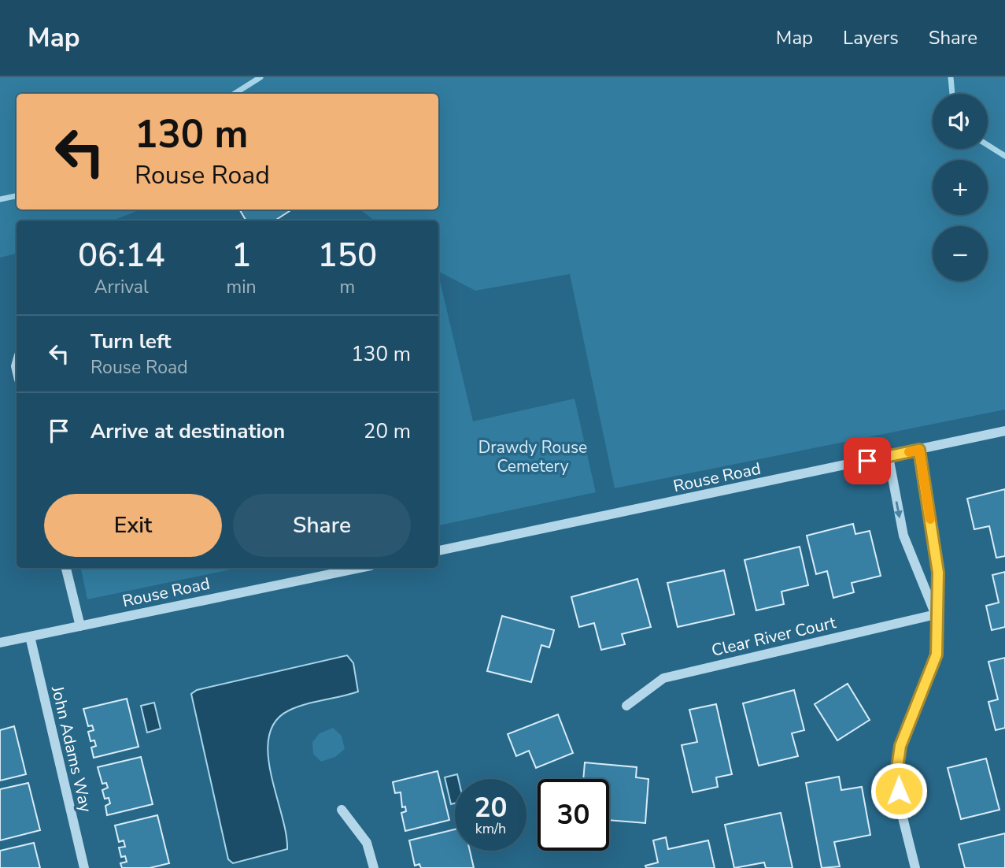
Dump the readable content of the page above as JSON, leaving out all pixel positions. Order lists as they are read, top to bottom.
{
  "streets": {
    "street": ["Rouse Road", "Clear River Court", "John Adams Way"]
  },
  "crossings": [
    ["Rouse Road", "John Adams Way"]
  ],
  "parks": ["Drawdy Rouse Cemetery"],
  "page": {
    "header": "Map",
    "nav": ["Map", "Layers", "Share"],
    "map_buttons": ["+", "−"],
    "turn": ["130 m", "Rouse Road"],
    "eta": [
      "06:14",
      "Arrival",
      "1",
      "min",
      "150",
      "m"
    ],
    "list": [
      {
        "name": "Turn left",
        "note": "Rouse Road",
        "value": "130 m"
      },
      {
        "name": "Arrive at destination",
        "value": "20 m"
      }
    ],
    "buttons": ["Exit", "Share"],
    "speed": "20 km/h",
    "limit": "30"
  }
}
